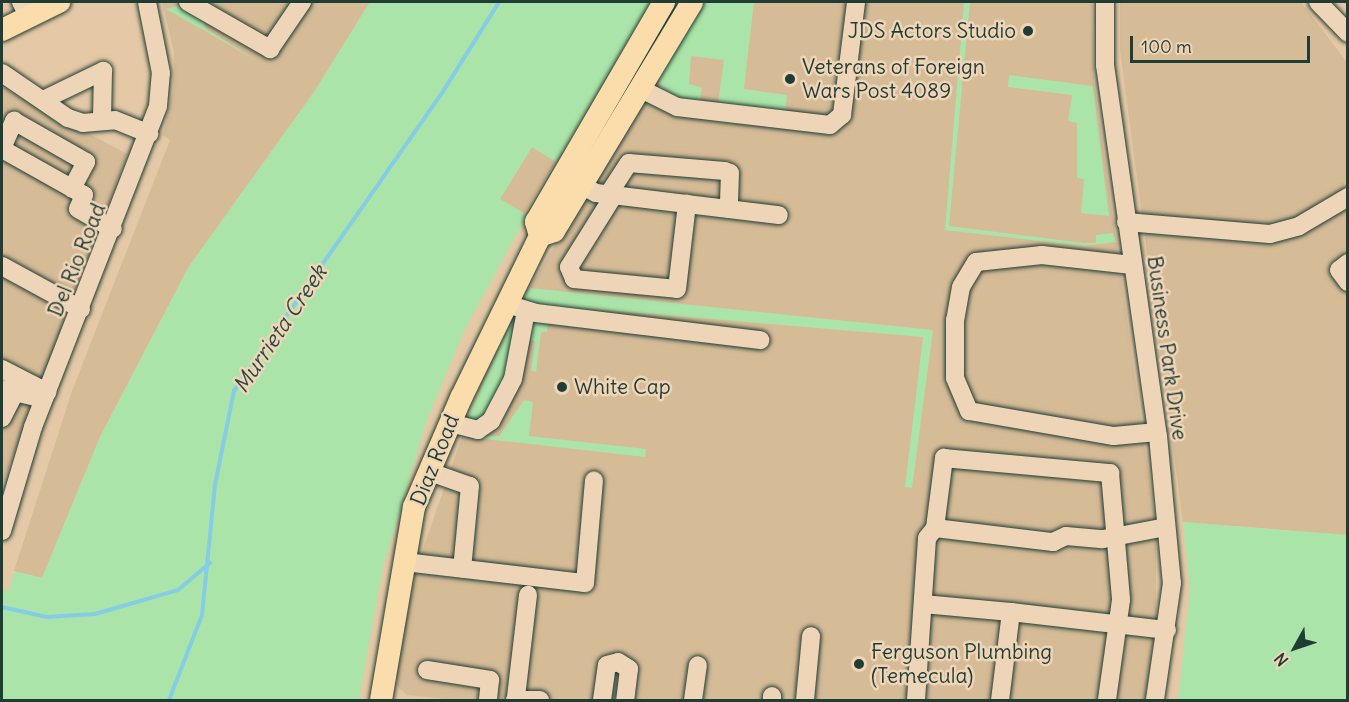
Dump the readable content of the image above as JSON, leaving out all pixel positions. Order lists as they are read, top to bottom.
{
  "streets": {
    "main road": ["Diaz Road"],
    "street": ["Del Rio Road", "Business Park Drive"]
  },
  "water": ["Murrieta Creek"],
  "places": [
    "JDS Actors Studio",
    "Veterans of Foreign Wars Post 4089",
    "White Cap",
    "Ferguson Plumbing (Temecula)"
  ],
  "scale_bar": "100 m",
  "north": "bottom left"
}
